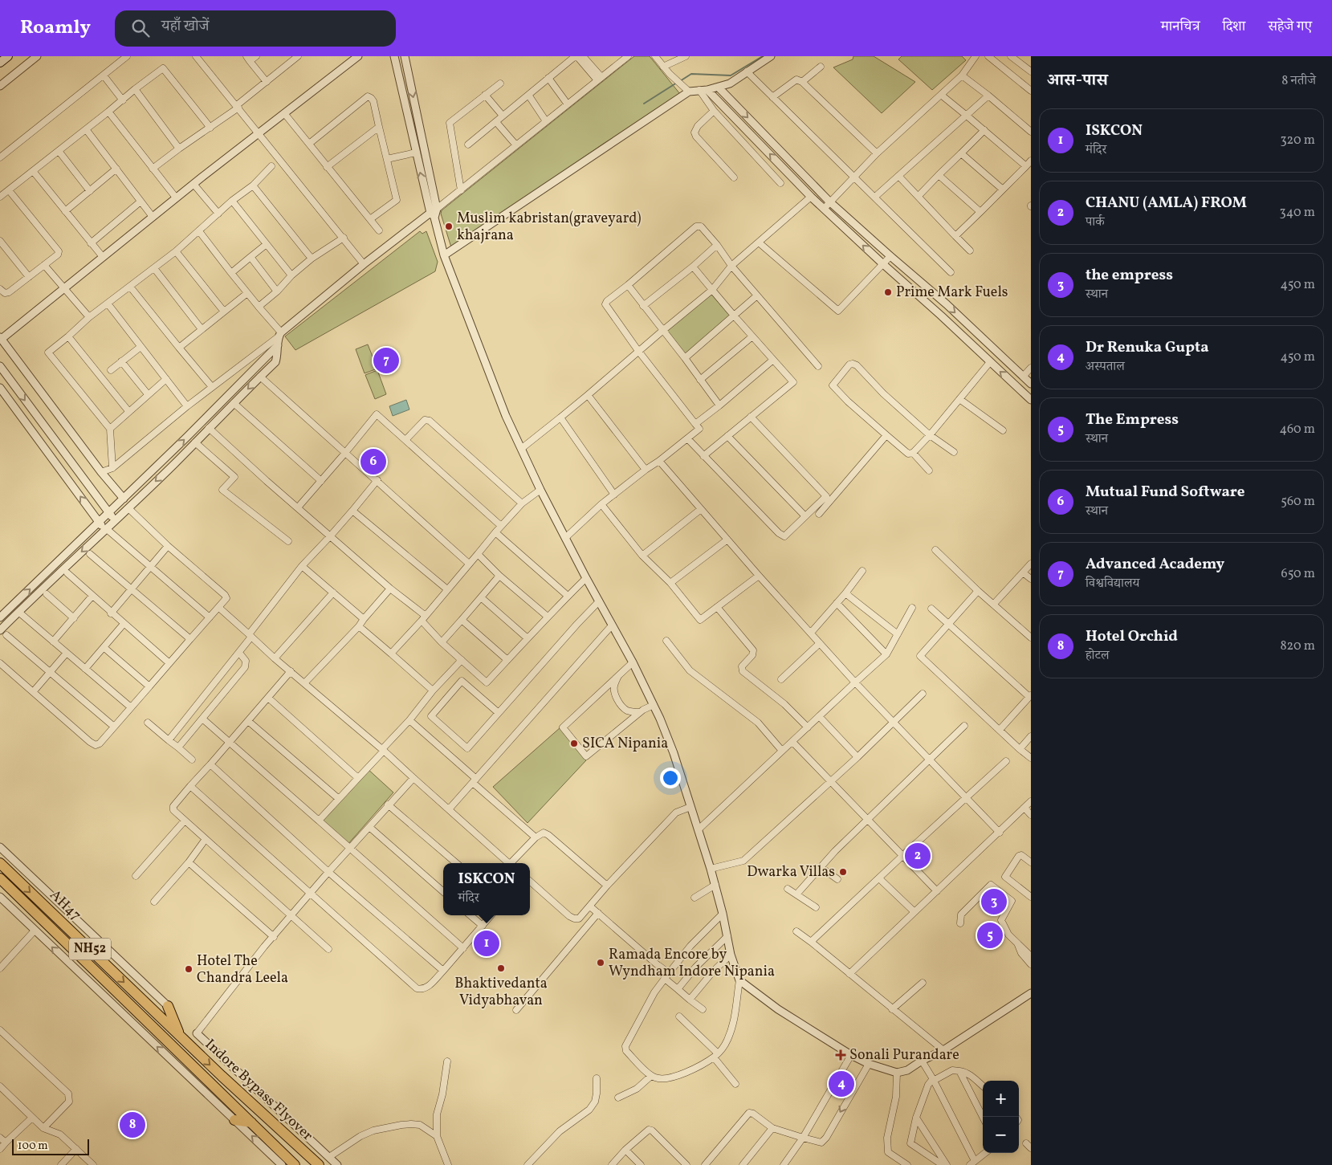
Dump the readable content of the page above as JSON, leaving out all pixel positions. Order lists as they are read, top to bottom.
{
  "streets": {
    "highway": ["AH47", "NH52", "Indore Bypass Flyover"]
  },
  "crossings": [
    ["AH47", "Indore Bypass Flyover"]
  ],
  "places": {
    "other": [
      "Muslim kabristan(graveyard) khajrana",
      "Prime Mark Fuels",
      "SICA Nipania",
      "Dwarka Villas",
      "Ramada Encore by Wyndham Indore Nipania",
      "Bhaktivedanta Vidyabhavan",
      "Hotel The Chandra Leela"
    ],
    "health": ["Sonali Purandare"]
  },
  "scale_bar": "100 m",
  "page": {
    "header": "Roamly",
    "search": "यहाँ खोजें",
    "nav": ["मानचित्र", "दिशा", "सहेजे गए"],
    "heading": ["आस-पास", "8 नतीजे"],
    "list": [
      {
        "mark": "1",
        "name": "ISKCON",
        "note": "मंदिर",
        "value": "320 m"
      },
      {
        "mark": "2",
        "name": "CHANU (AMLA) FROM",
        "note": "पार्क",
        "value": "340 m"
      },
      {
        "mark": "3",
        "name": "the empress",
        "note": "स्थान",
        "value": "450 m"
      },
      {
        "mark": "4",
        "name": "Dr Renuka Gupta",
        "note": "अस्पताल",
        "value": "450 m"
      },
      {
        "mark": "5",
        "name": "The Empress",
        "note": "स्थान",
        "value": "460 m"
      },
      {
        "mark": "6",
        "name": "Mutual Fund Software",
        "note": "स्थान",
        "value": "560 m"
      },
      {
        "mark": "7",
        "name": "Advanced Academy",
        "note": "विश्वविद्यालय",
        "value": "650 m"
      },
      {
        "mark": "8",
        "name": "Hotel Orchid",
        "note": "होटल",
        "value": "820 m"
      }
    ],
    "pins": [
      "7",
      "6",
      "2",
      "3",
      "5",
      "1",
      "4",
      "8"
    ],
    "popup": ["ISKCON", "मंदिर"],
    "map_buttons": ["+", "−"],
    "scale": "100 m"
  }
}
